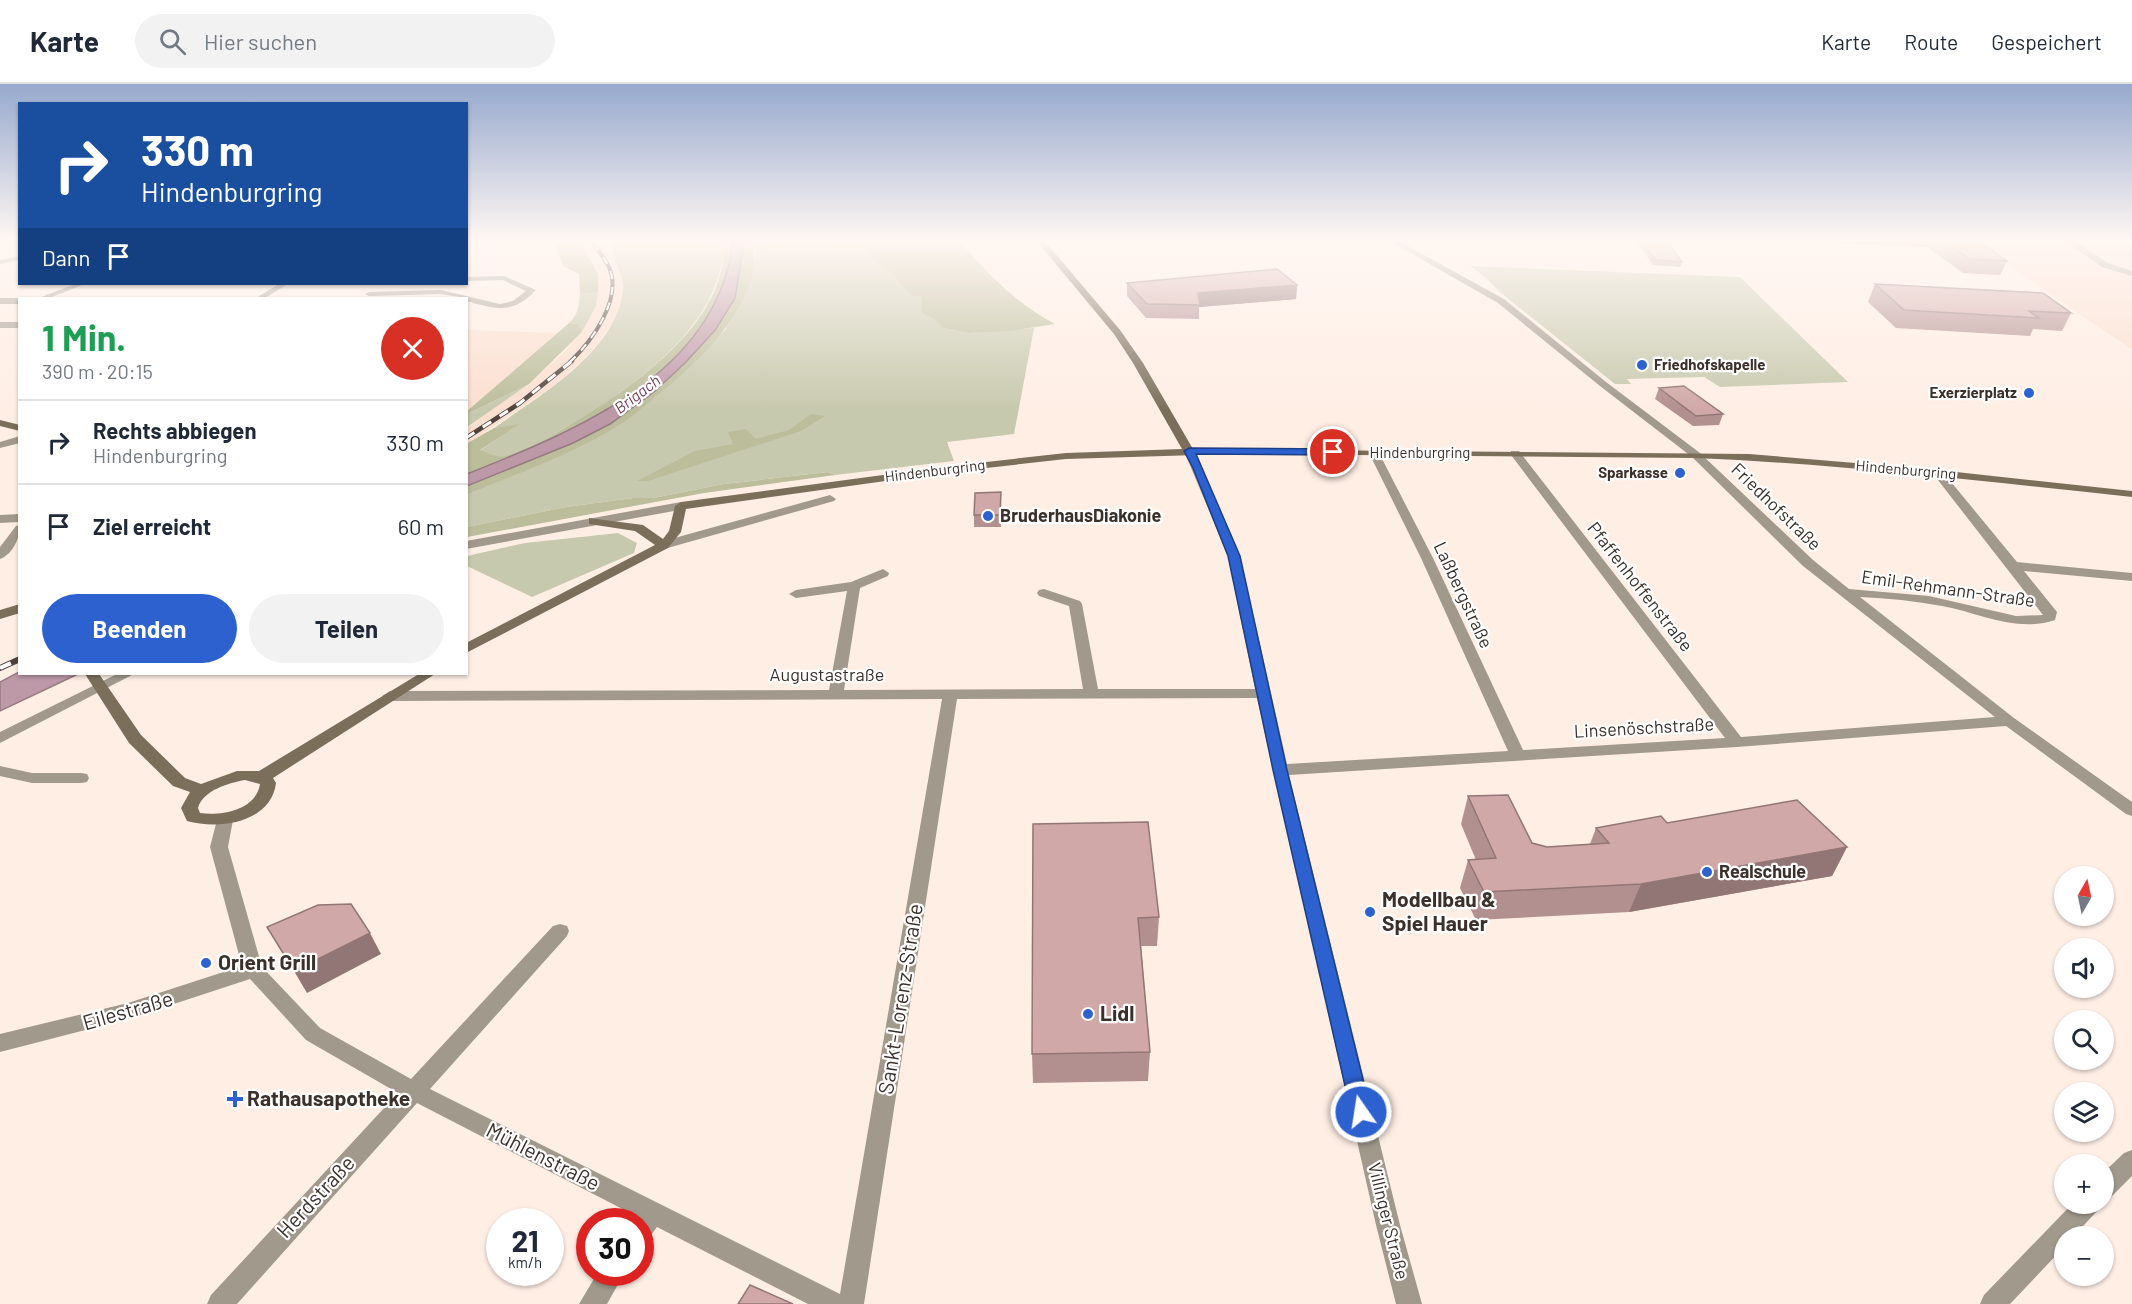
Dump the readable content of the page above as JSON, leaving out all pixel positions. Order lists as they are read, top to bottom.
{
  "streets": {
    "main road": ["Hindenburgring", "Villinger Straße"],
    "street": [
      "Friedhofstraße",
      "Pfaffenhoffenstraße",
      "Emil-Rehmann-Straße",
      "Laßbergstraße",
      "Augustastraße",
      "Linsenöschstraße",
      "Sankt-Lorenz-Straße",
      "Eilestraße",
      "Mühlenstraße",
      "Herdstraße"
    ]
  },
  "crossings": [
    ["Hindenburgring", "Friedhofstraße"],
    ["Hindenburgring", "Pfaffenhoffenstraße"],
    ["Hindenburgring", "Laßbergstraße"],
    ["Hindenburgring", "Villinger Straße"],
    ["Friedhofstraße", "Emil-Rehmann-Straße"],
    ["Friedhofstraße", "Linsenöschstraße"],
    ["Pfaffenhoffenstraße", "Linsenöschstraße"],
    ["Laßbergstraße", "Linsenöschstraße"],
    ["Augustastraße", "Sankt-Lorenz-Straße"],
    ["Augustastraße", "Villinger Straße"],
    ["Linsenöschstraße", "Villinger Straße"],
    ["Eilestraße", "Mühlenstraße"],
    ["Mühlenstraße", "Herdstraße"]
  ],
  "water": ["Brigach"],
  "places": {
    "other": [
      "Friedhofskapelle",
      "Exerzierplatz",
      "Sparkasse",
      "BruderhausDiakonie",
      "Realschule",
      "Modellbau & Spiel Hauer",
      "Orient Grill",
      "Lidl"
    ],
    "health": ["Rathausapotheke"]
  },
  "north": "top",
  "page": {
    "header": "Karte",
    "search": "Hier suchen",
    "nav": ["Karte", "Route", "Gespeichert"],
    "turn": ["330 m", "Hindenburgring"],
    "then": "Dann",
    "heading": ["1 Min.", "390 m · 20:15"],
    "list": [
      {
        "name": "Rechts abbiegen",
        "note": "Hindenburgring",
        "value": "330 m"
      },
      {
        "name": "Ziel erreicht",
        "value": "60 m"
      }
    ],
    "buttons": ["Beenden", "Teilen"],
    "map_buttons": ["+", "−"],
    "speed": "21 km/h",
    "limit": "30"
  }
}
